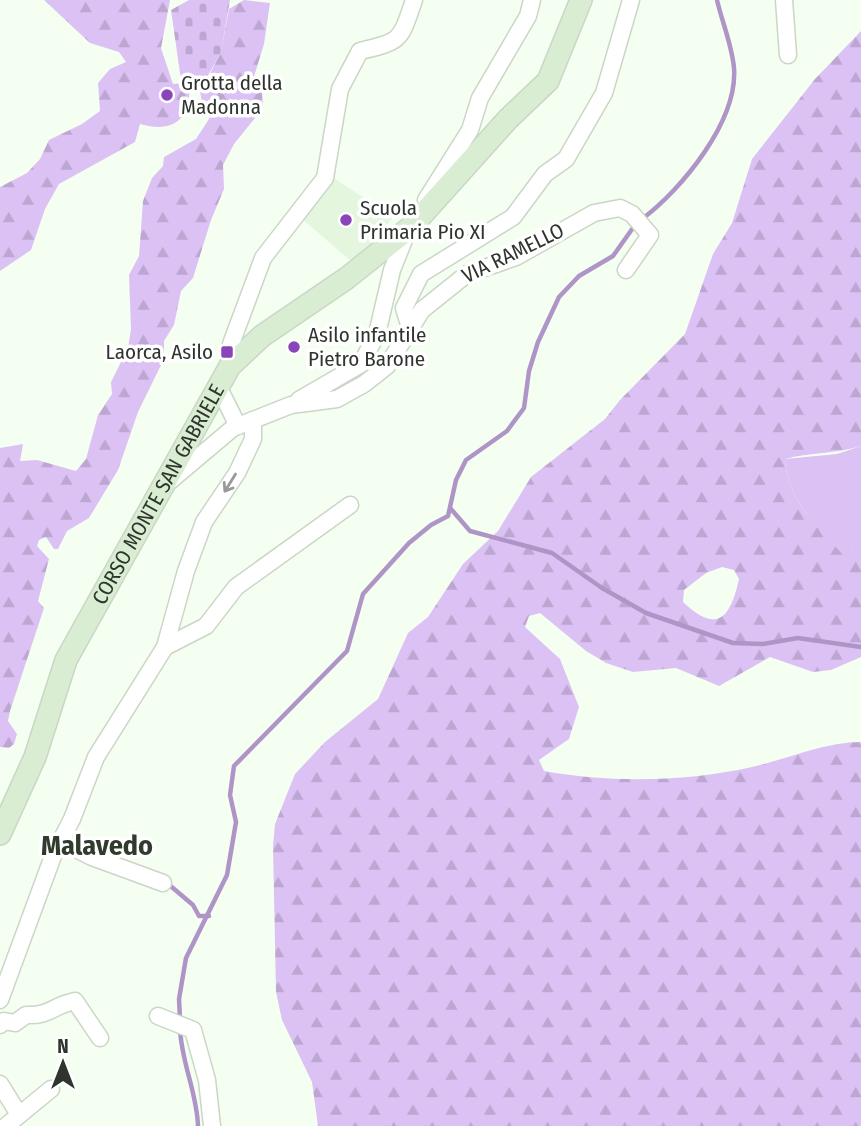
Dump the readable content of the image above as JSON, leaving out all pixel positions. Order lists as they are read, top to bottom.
{
  "streets": {
    "main road": ["CORSO MONTE SAN GABRIELE"],
    "street": ["VIA RAMELLO"]
  },
  "crossings": [
    ["VIA RAMELLO", "CORSO MONTE SAN GABRIELE"]
  ],
  "districts": ["Malavedo"],
  "places": {
    "other": ["Grotta della Madonna", "Scuola Primaria Pio XI", "Asilo infantile Pietro Barone"],
    "transit": ["Laorca, Asilo"]
  },
  "north": "top"
}
